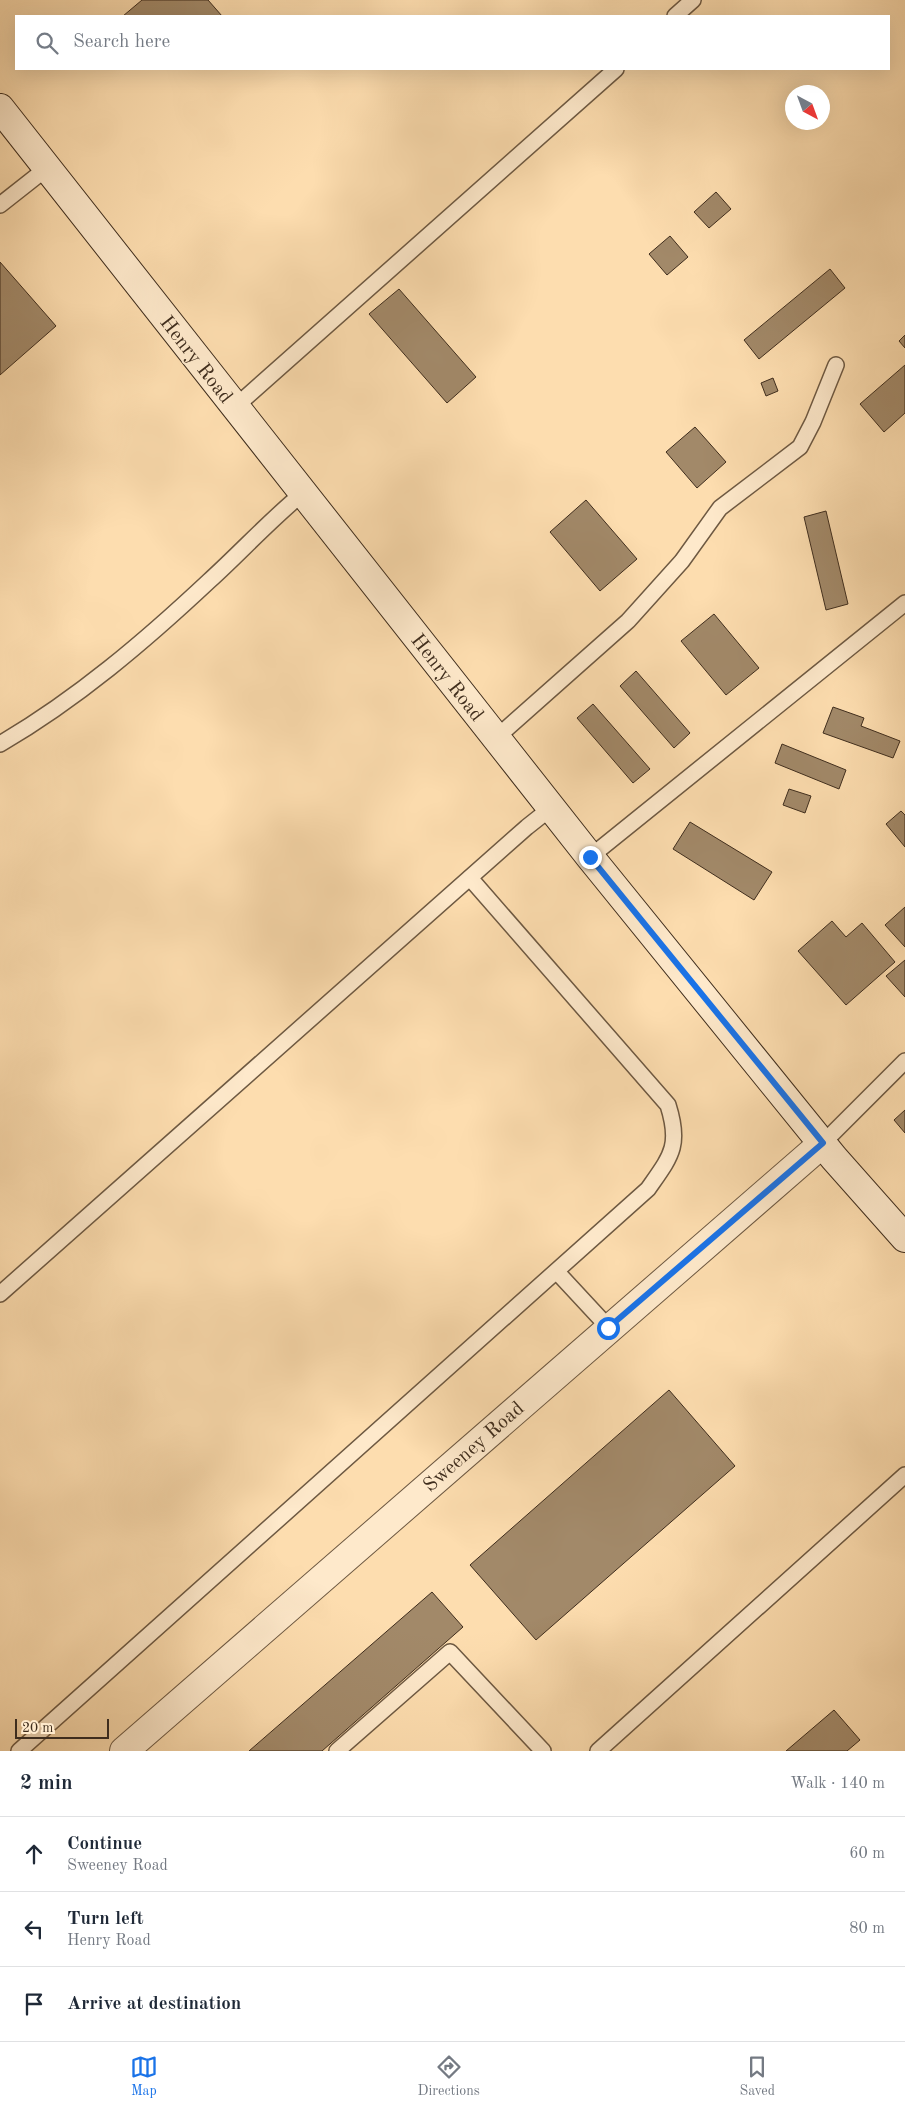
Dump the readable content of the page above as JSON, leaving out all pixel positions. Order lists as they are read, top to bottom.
{
  "streets": {
    "street": ["Henry Road", "Sweeney Road"]
  },
  "crossings": [
    ["Henry Road", "Sweeney Road"]
  ],
  "scale_bar": "20 m",
  "north": "bottom right",
  "page": {
    "search": "Search here",
    "scale": "20 m",
    "heading": ["2 min", "Walk · 140 m"],
    "list": [
      ["Continue", "Sweeney Road", "60 m"],
      ["Turn left", "Henry Road", "80 m"],
      "Arrive at destination"
    ],
    "nav": ["Map", "Directions", "Saved"]
  }
}
